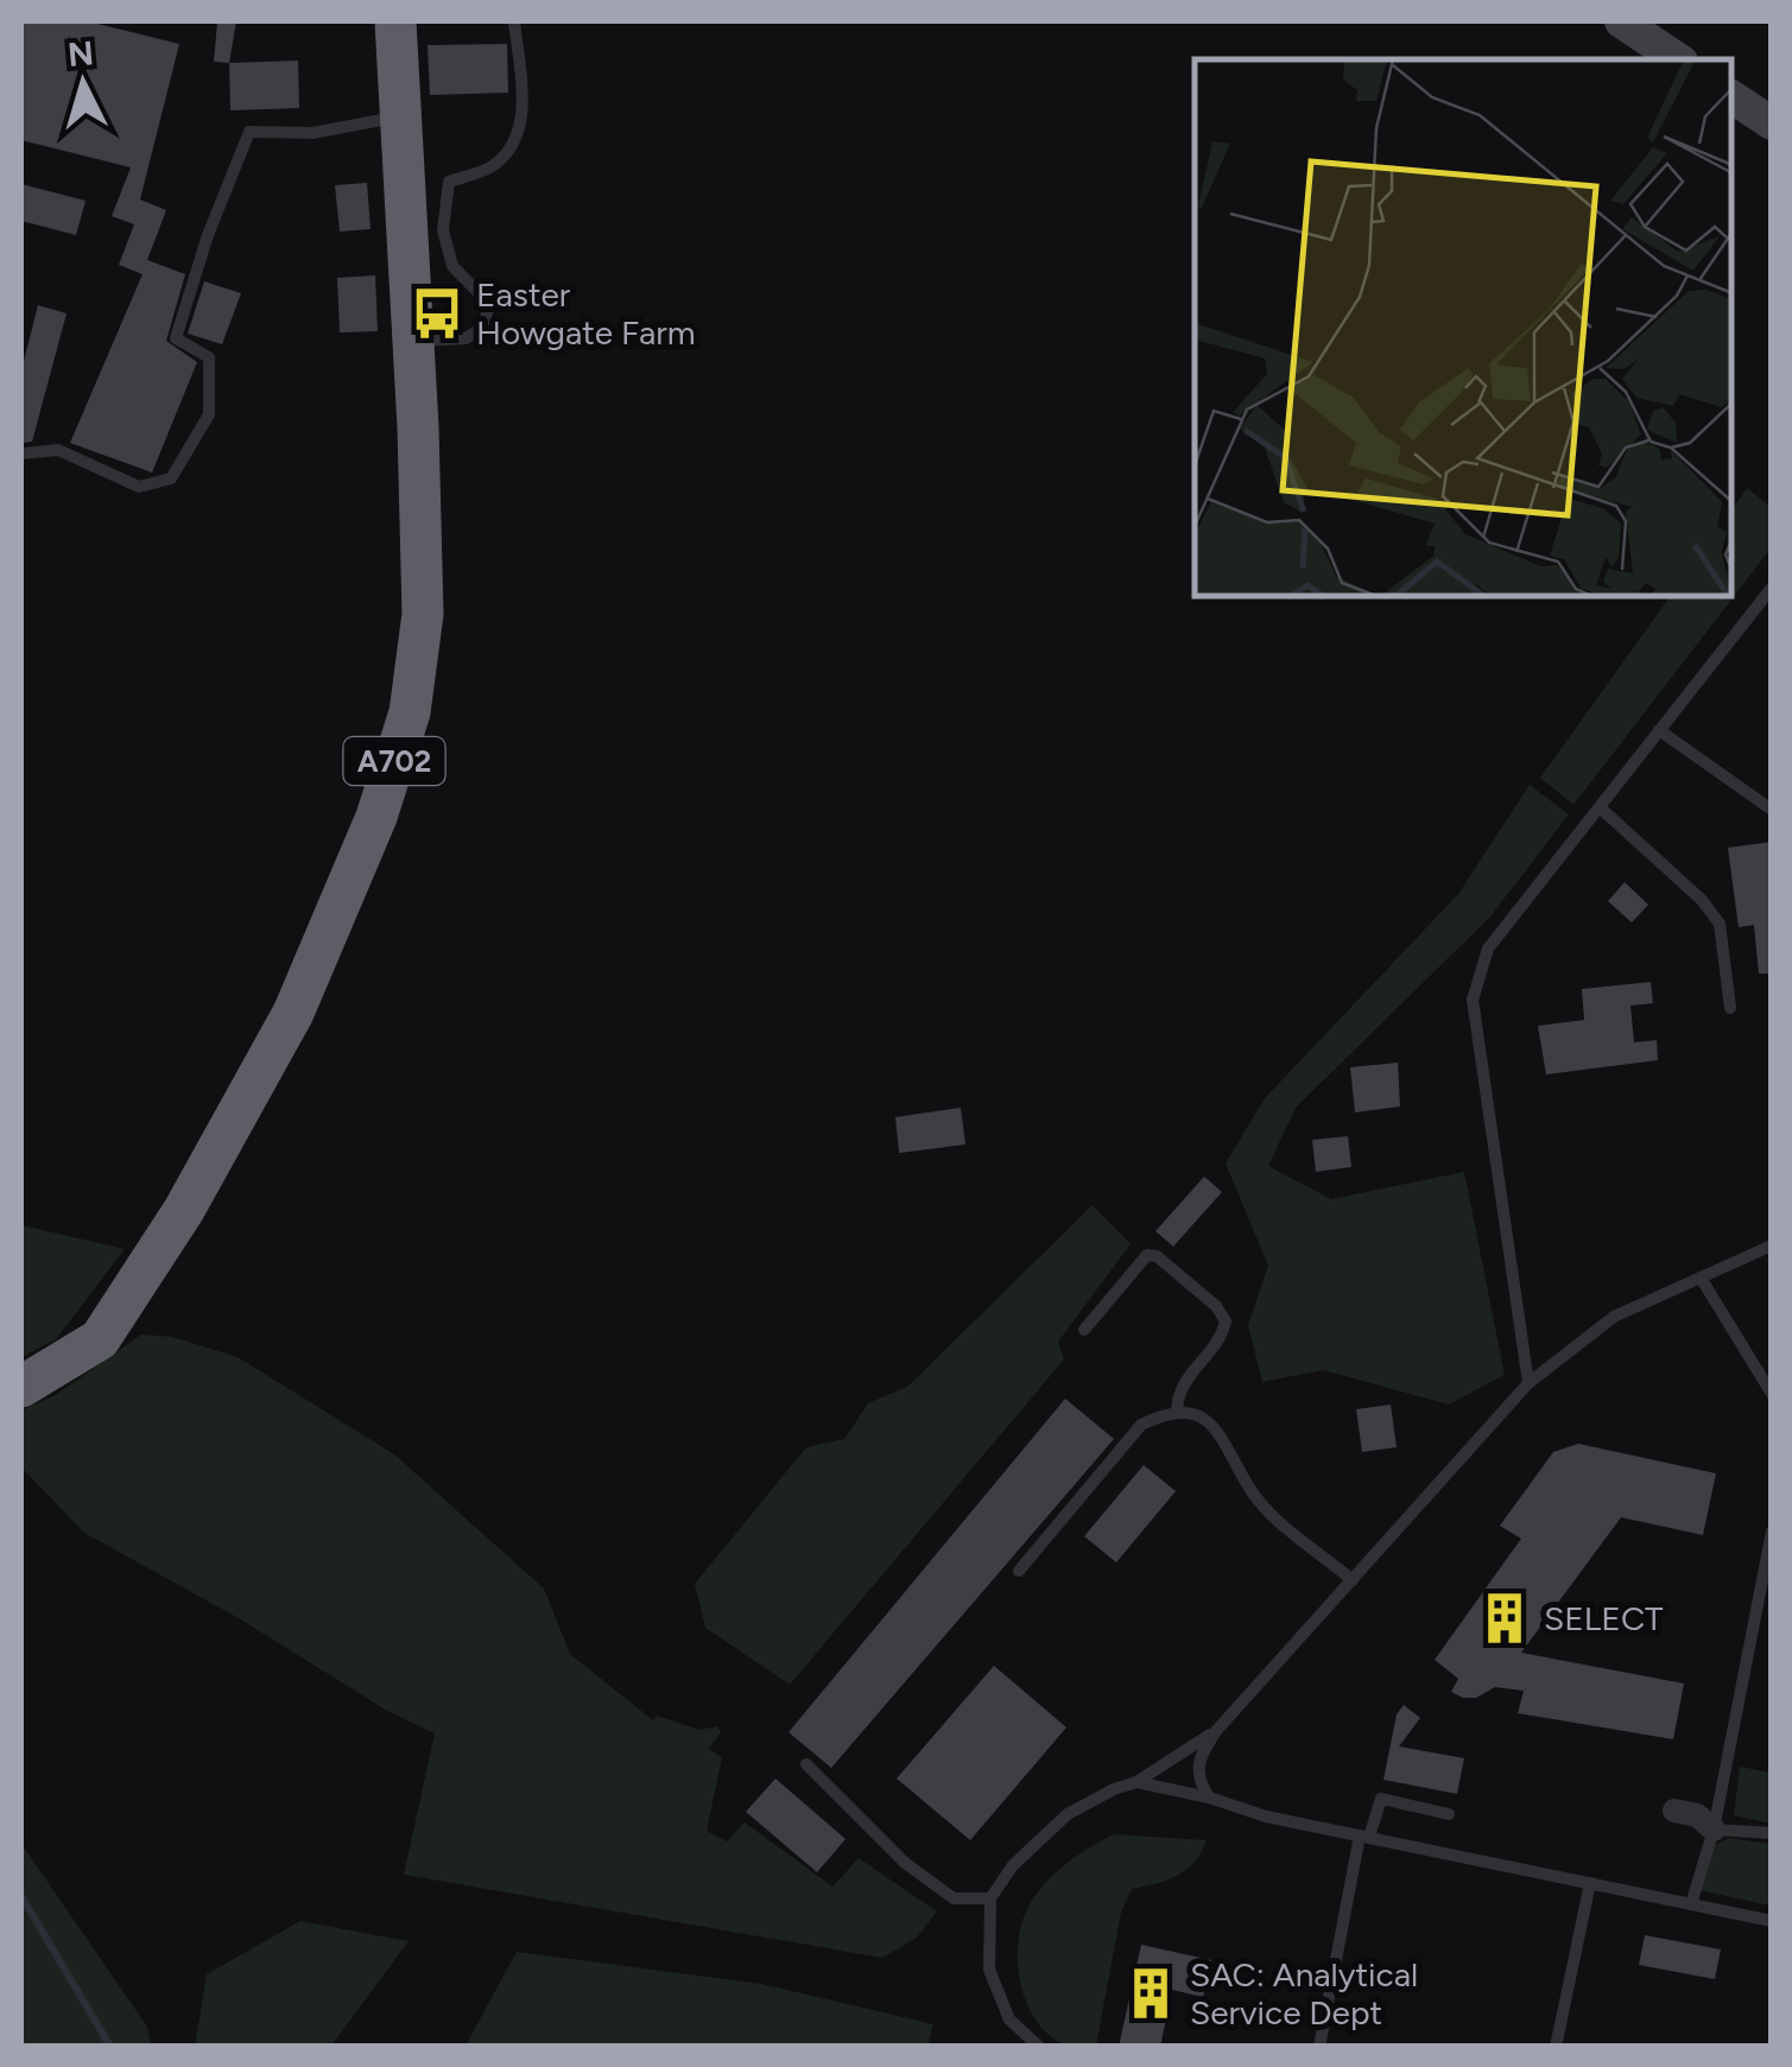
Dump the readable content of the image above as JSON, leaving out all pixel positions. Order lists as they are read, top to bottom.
{
  "streets": {
    "highway": ["A702"]
  },
  "places": {
    "bus stop": ["Easter Howgate Farm"],
    "building": ["SELECT", "SAC: Analytical Service Dept"]
  },
  "north": "top"
}
